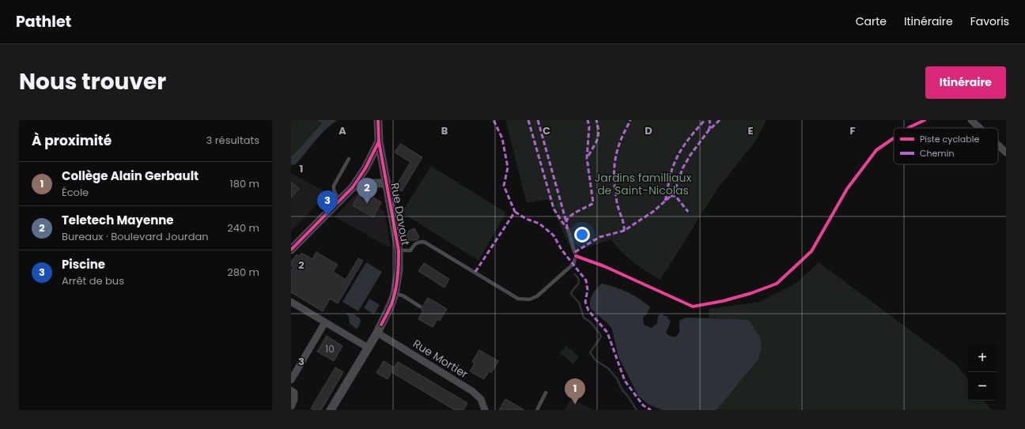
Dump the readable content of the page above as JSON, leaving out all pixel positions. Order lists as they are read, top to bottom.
{
  "streets": {
    "street": ["Rue Davout", "Rue Mortier"]
  },
  "crossings": [
    ["Rue Davout", "Rue Mortier"]
  ],
  "parks": ["Jardins familliaux de Saint-Nicolas"],
  "house_numbers": ["10"],
  "legend": ["Piste cyclable", "Chemin"],
  "page": {
    "header": "Pathlet",
    "nav": ["Carte", "Itinéraire", "Favoris"],
    "title": "Nous trouver",
    "buttons": "Itinéraire",
    "heading": ["À proximité", "3 résultats"],
    "list": [
      {
        "mark": "1",
        "name": "Collège Alain Gerbault",
        "note": "École",
        "value": "180 m"
      },
      {
        "mark": "2",
        "name": "Teletech Mayenne",
        "note": "Bureaux · Boulevard Jourdan",
        "value": "240 m"
      },
      {
        "mark": "3",
        "name": "Piscine",
        "note": "Arrêt de bus",
        "value": "280 m"
      }
    ],
    "pins": ["2", "3", "1"],
    "map_buttons": ["+", "−"]
  },
  "grid": {
    "columns": [
      "A",
      "B",
      "C",
      "D",
      "E",
      "F"
    ],
    "rows": ["1", "2", "3"]
  }
}
